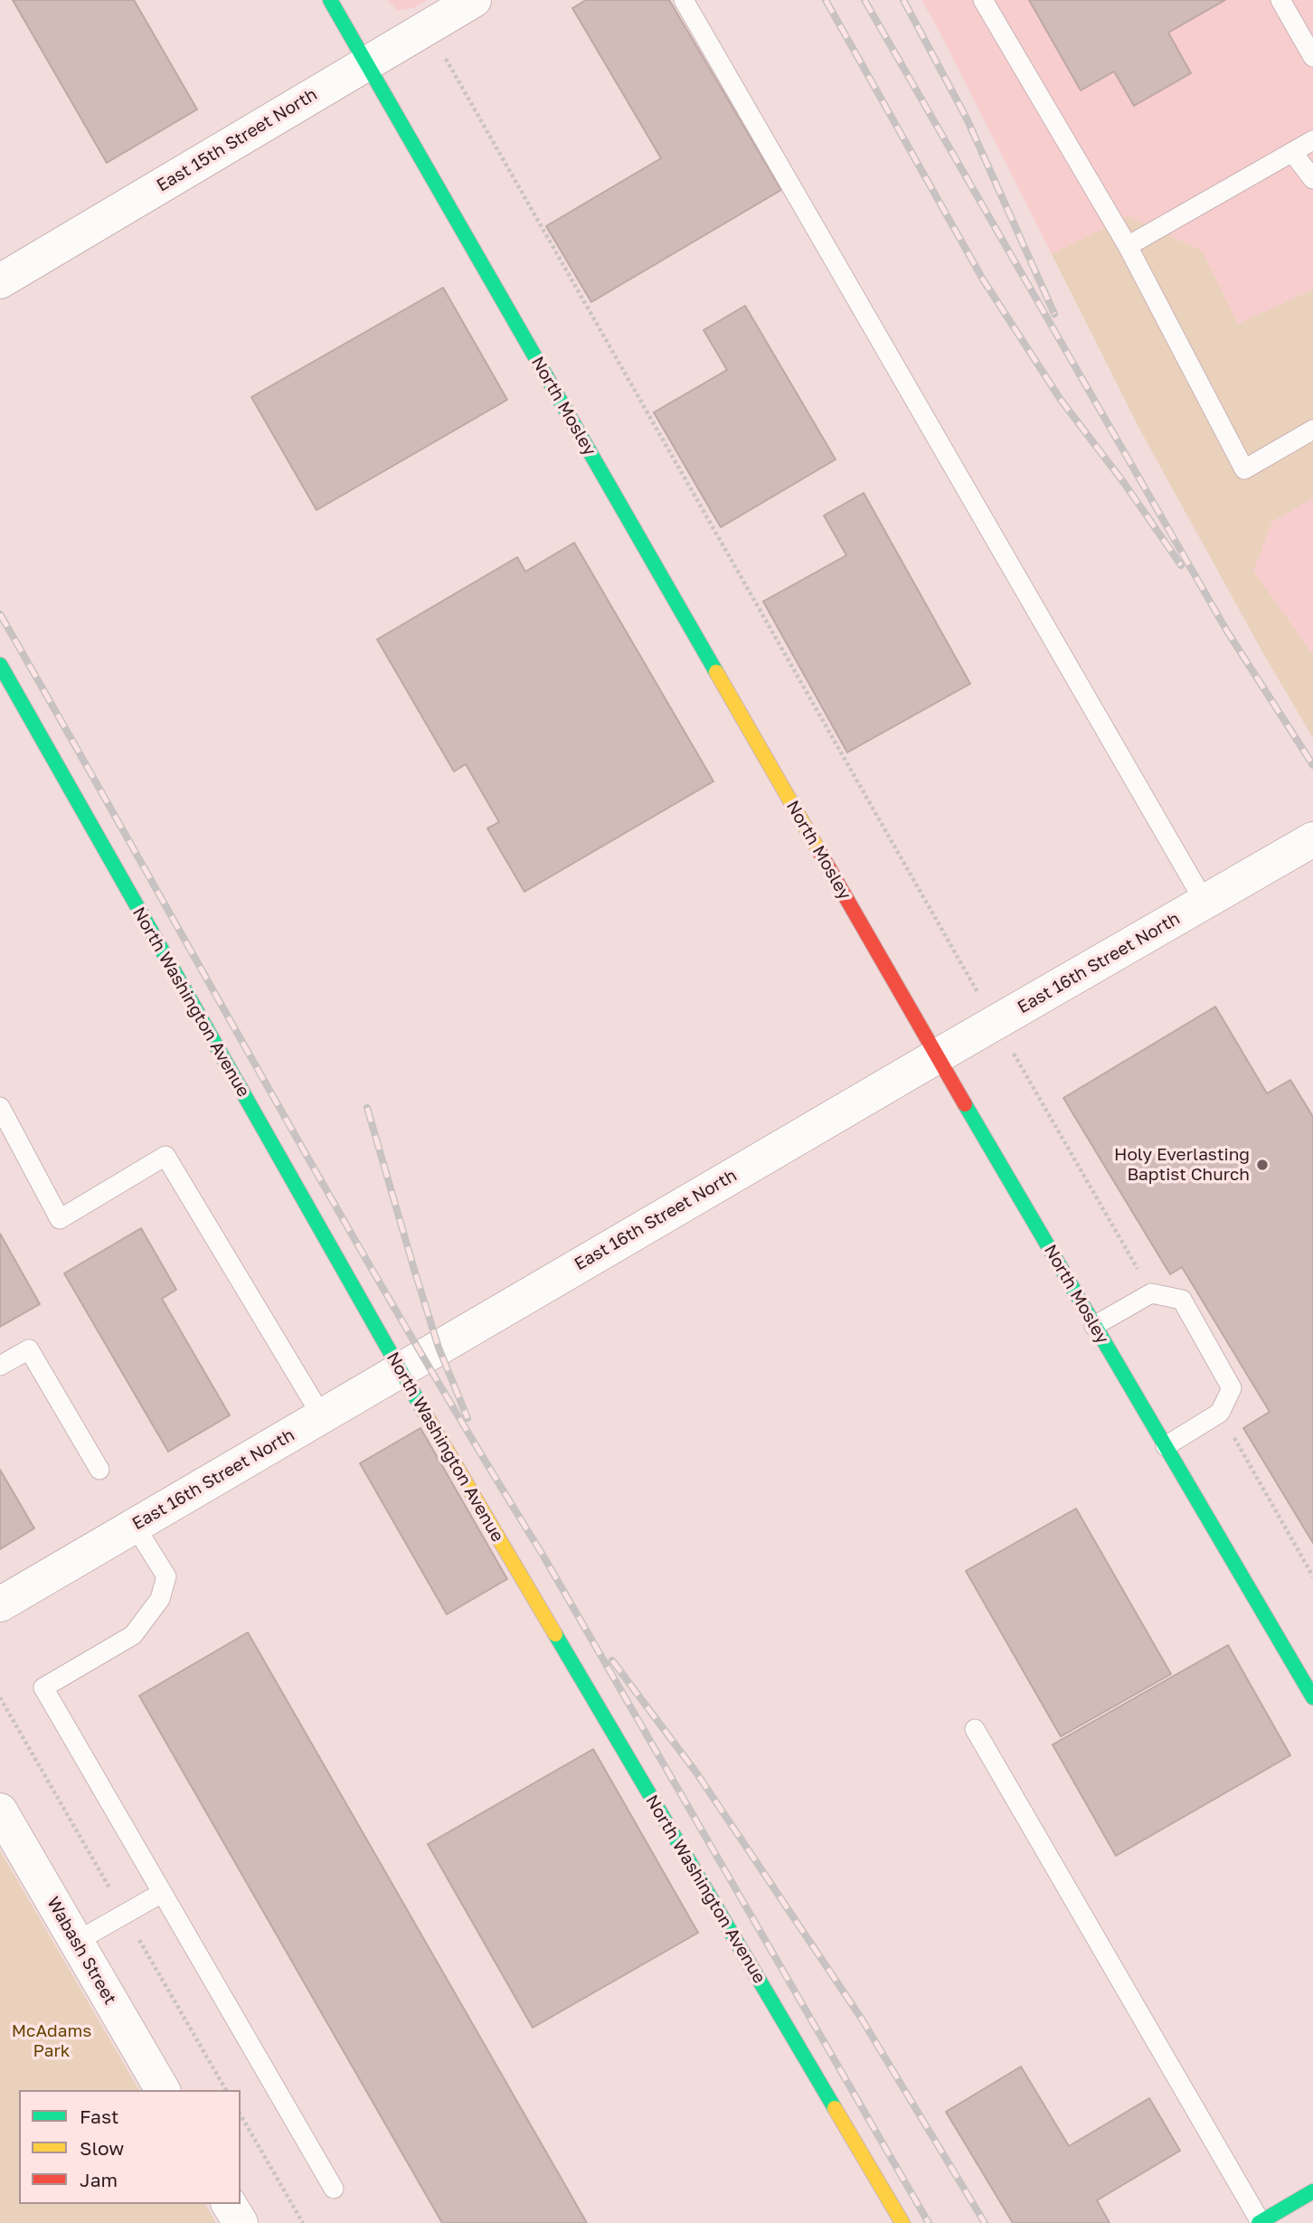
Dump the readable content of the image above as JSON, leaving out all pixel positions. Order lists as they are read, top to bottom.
{
  "streets": {
    "street": [
      "East 15th Street North",
      "North Mosley",
      "East 16th Street North",
      "North Washington Avenue",
      "Wabash Street"
    ]
  },
  "crossings": [
    ["East 15th Street North", "North Mosley"],
    ["North Mosley", "East 16th Street North"],
    ["East 16th Street North", "North Washington Avenue"]
  ],
  "parks": ["McAdams Park"],
  "places": ["Holy Everlasting Baptist Church"],
  "legend": ["Fast", "Slow", "Jam"]
}
